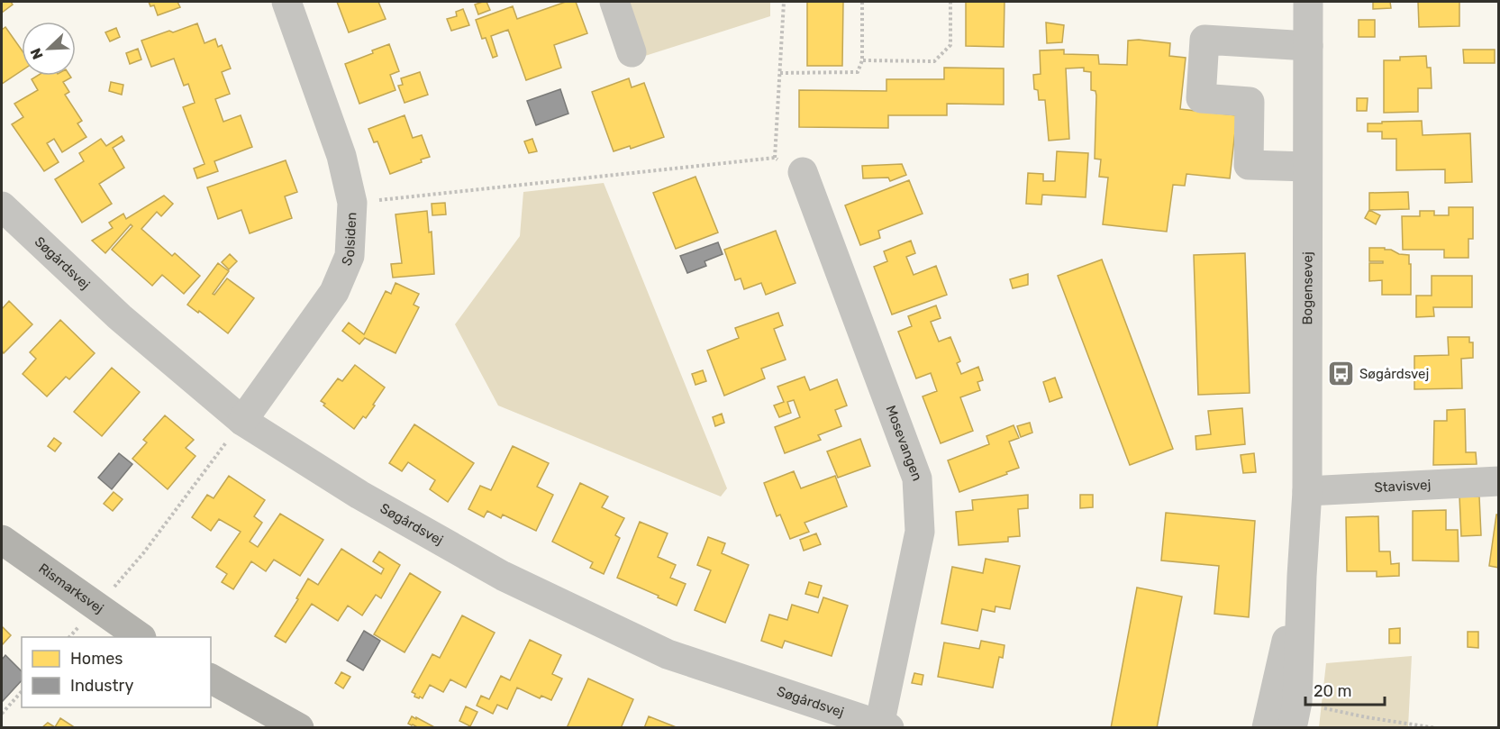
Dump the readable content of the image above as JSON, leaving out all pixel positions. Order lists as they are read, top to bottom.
{
  "streets": {
    "main road": ["Rismarksvej"],
    "street": [
      "Solsiden",
      "Søgårdsvej",
      "Bogensevej",
      "Mosevangen",
      "Stavisvej"
    ]
  },
  "crossings": [
    ["Solsiden", "Søgårdsvej"],
    ["Søgårdsvej", "Mosevangen"],
    ["Bogensevej", "Stavisvej"]
  ],
  "places": {
    "bus stop": ["Søgårdsvej"]
  },
  "legend": ["Homes", "Industry"],
  "scale_bar": "20 m",
  "north": "bottom left"
}
